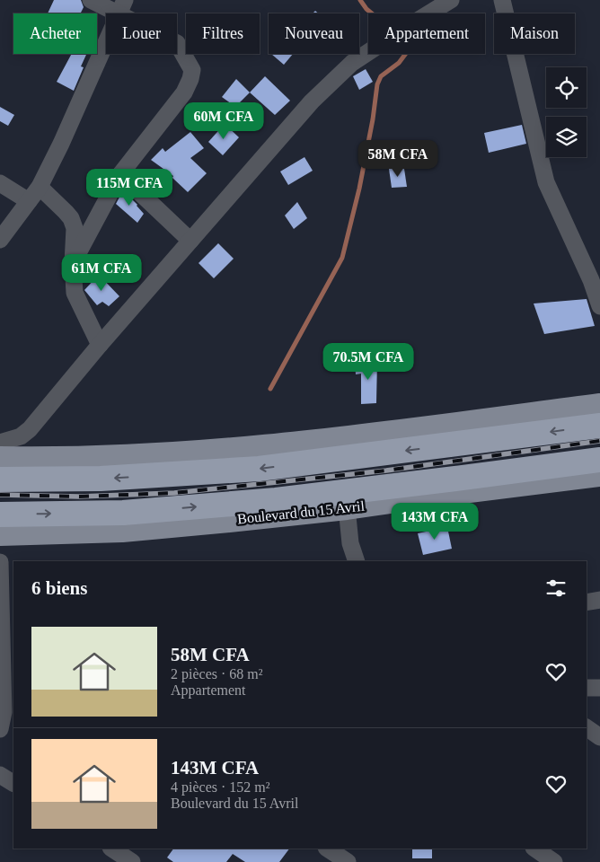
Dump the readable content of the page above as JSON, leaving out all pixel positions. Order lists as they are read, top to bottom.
{
  "streets": {
    "highway": ["Boulevard du 15 Avril"]
  },
  "page": {
    "chip": [
      "Acheter",
      "Louer",
      "Filtres",
      "Nouveau",
      "Appartement",
      "Maison"
    ],
    "price": [
      "60M CFA",
      "58M CFA",
      "115M CFA",
      "61M CFA",
      "70.5M CFA",
      "143M CFA"
    ],
    "heading": "6 biens",
    "list": [
      {
        "name": "58M CFA",
        "note": "2 pièces · 68 m² · Appartement"
      },
      {
        "name": "143M CFA",
        "note": "4 pièces · 152 m² · Boulevard du 15 Avril"
      }
    ]
  }
}
